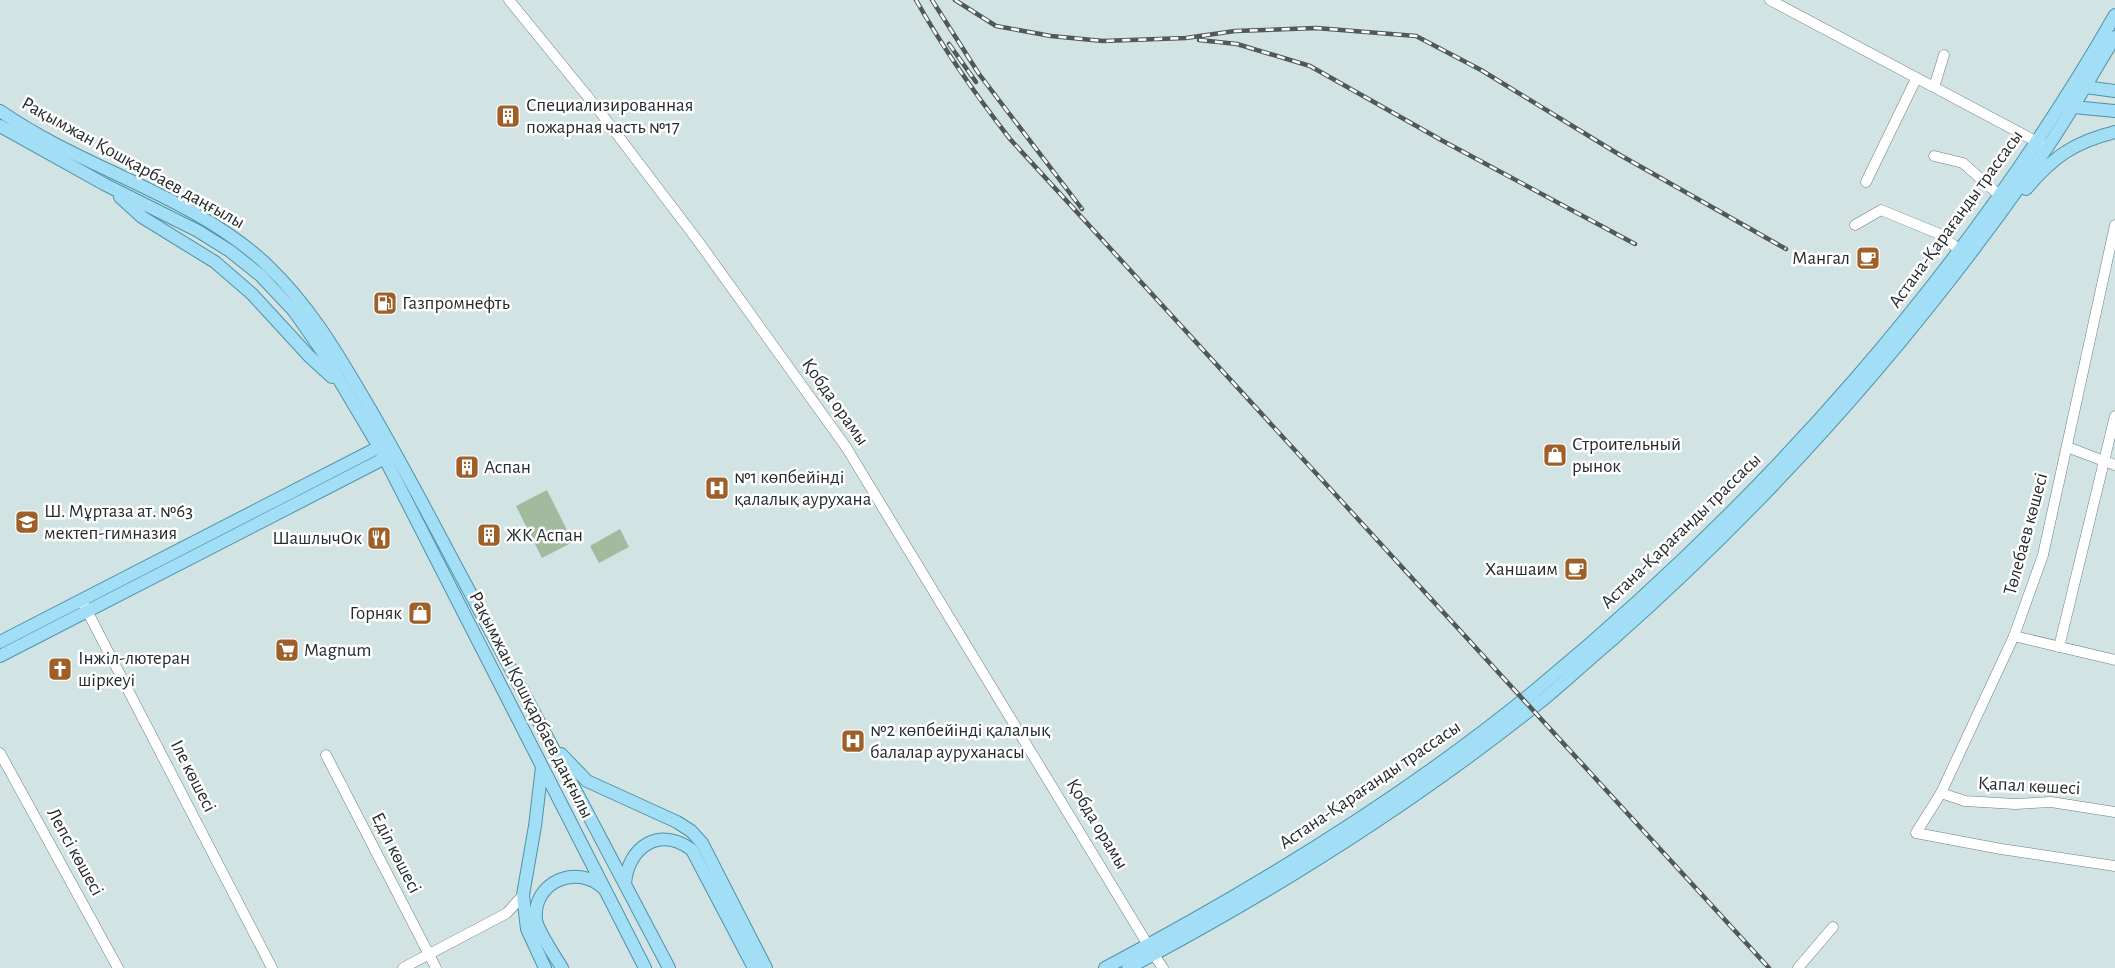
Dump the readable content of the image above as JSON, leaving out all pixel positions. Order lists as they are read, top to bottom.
{
  "streets": {
    "main road": ["Рақымжан Қошқарбаев даңғылы", "Астана-Қарағанды трассасы"],
    "street": [
      "Қобда орамы",
      "Төлебаев көшесі",
      "Іле көшесі",
      "Қапал көшесі",
      "Лепсі көшесі",
      "Еділ көшесі"
    ]
  },
  "crossings": [
    ["Астана-Қарағанды трассасы", "Қобда орамы"],
    ["Төлебаев көшесі", "Қапал көшесі"]
  ],
  "places": {
    "building": ["Специализированная пожарная часть №17", "Аспан", "ЖК Аспан"],
    "cafe": ["Мангал", "Ханшаим"],
    "fuel station": ["Газпромнефть"],
    "shop": ["Строительный рынок", "Горняк"],
    "hospital": ["№1 көпбейінді қалалық аурухана", "№2 көпбейінді қалалық балалар ауруханасы"],
    "school or university": ["Ш. Мұртаза ат. №63 мектеп-гимназия"],
    "restaurant": ["ШашлычОк"],
    "supermarket": ["Magnum"],
    "church": ["Інжіл-лютеран шіркеуі"]
  }
}
